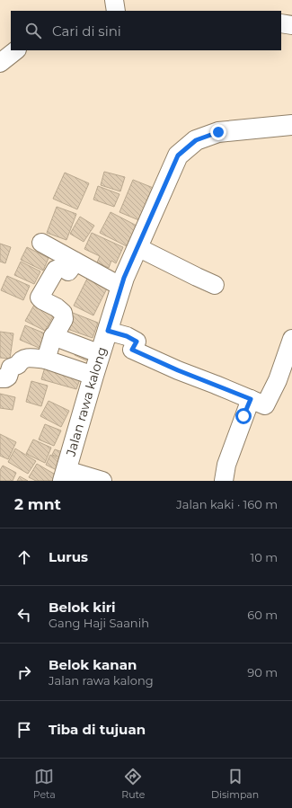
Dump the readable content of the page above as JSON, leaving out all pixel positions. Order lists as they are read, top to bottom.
{
  "streets": {
    "street": ["Jalan rawa kalong"]
  },
  "page": {
    "search": "Cari di sini",
    "heading": ["2 mnt", "Jalan kaki · 160 m"],
    "list": [
      ["Lurus", "10 m"],
      ["Belok kiri", "Gang Haji Saanih", "60 m"],
      ["Belok kanan", "Jalan rawa kalong", "90 m"],
      "Tiba di tujuan"
    ],
    "nav": ["Peta", "Rute", "Disimpan"]
  }
}
